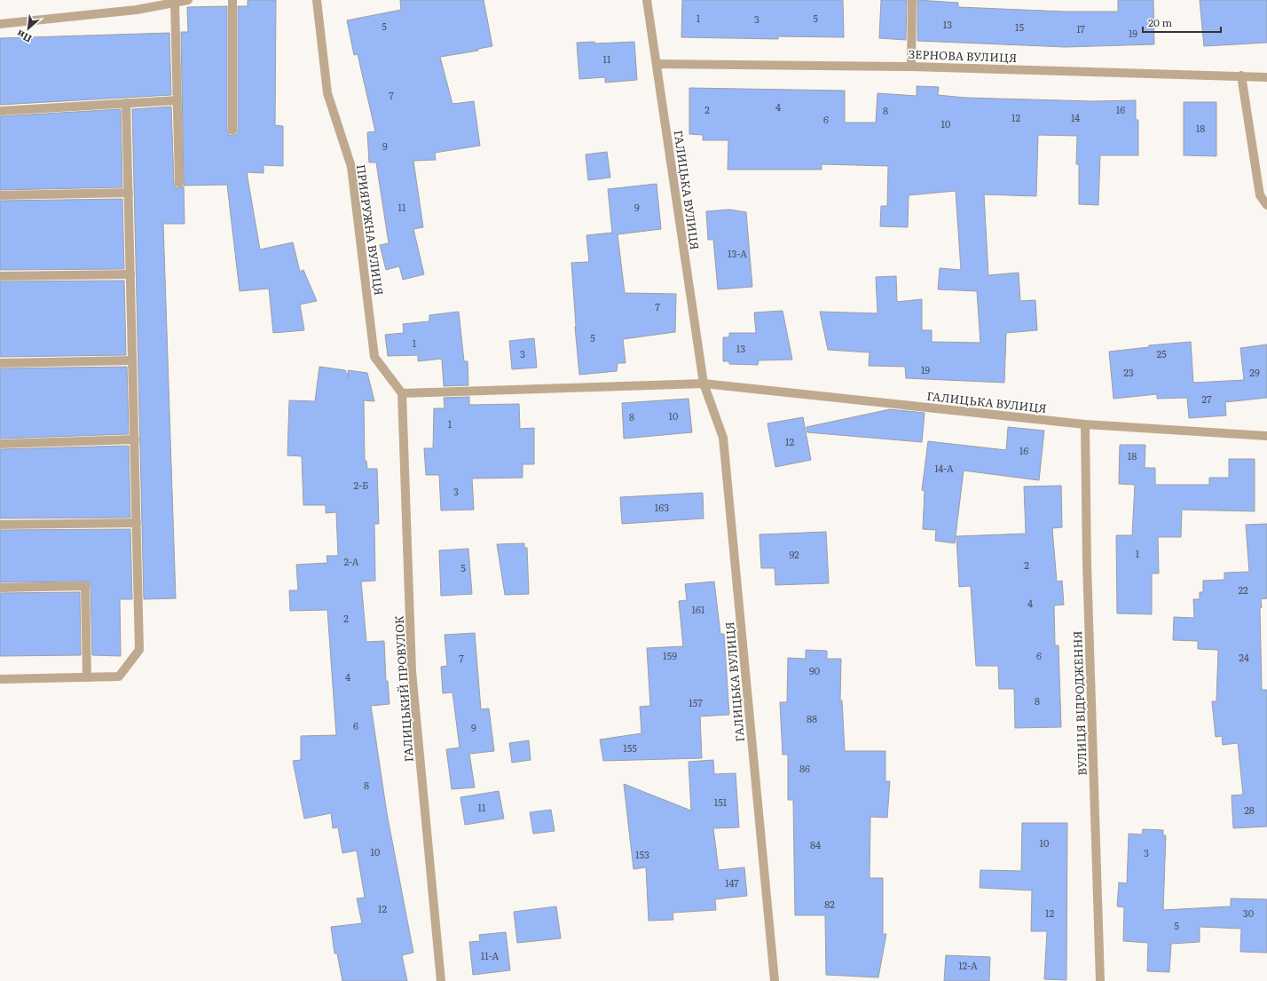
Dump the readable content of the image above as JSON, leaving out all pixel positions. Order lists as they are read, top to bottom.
{
  "streets": {
    "street": [
      "ЗЕРНОВА ВУЛИЦЯ",
      "ГАЛИЦЬКА ВУЛИЦЯ",
      "ПРИЯРУЖНА ВУЛИЦЯ",
      "ГАЛИЦЬКИЙ ПРОВУЛОК",
      "ВУЛИЦЯ ВІДРОДЖЕННЯ"
    ]
  },
  "crossings": [
    ["ЗЕРНОВА ВУЛИЦЯ", "ГАЛИЦЬКА ВУЛИЦЯ"],
    ["ГАЛИЦЬКА ВУЛИЦЯ", "ПРИЯРУЖНА ВУЛИЦЯ"],
    ["ГАЛИЦЬКА ВУЛИЦЯ", "ГАЛИЦЬКИЙ ПРОВУЛОК"],
    ["ГАЛИЦЬКА ВУЛИЦЯ", "ВУЛИЦЯ ВІДРОДЖЕННЯ"],
    ["ПРИЯРУЖНА ВУЛИЦЯ", "ГАЛИЦЬКИЙ ПРОВУЛОК"]
  ],
  "house_numbers": [
    "1",
    "5",
    "3",
    "13",
    "5",
    "15",
    "17",
    "19",
    "11",
    "7",
    "4",
    "2",
    "16",
    "8",
    "12",
    "14",
    "6",
    "10",
    "18",
    "9",
    "11",
    "9",
    "13-А",
    "7",
    "5",
    "1",
    "13",
    "3",
    "25",
    "19",
    "23",
    "29",
    "27",
    "10",
    "8",
    "1",
    "12",
    "16",
    "18",
    "14-А",
    "2-Б",
    "3",
    "163",
    "1",
    "92",
    "2-А",
    "2",
    "5",
    "22",
    "4",
    "161",
    "2",
    "159",
    "6",
    "24",
    "7",
    "90",
    "4",
    "8",
    "157",
    "88",
    "6",
    "9",
    "155",
    "86",
    "8",
    "151",
    "11",
    "28",
    "10",
    "84",
    "10",
    "3",
    "153",
    "147",
    "82",
    "12",
    "12",
    "30",
    "5",
    "11-А",
    "12-А"
  ],
  "scale_bar": "20 m",
  "north": "bottom left"
}
